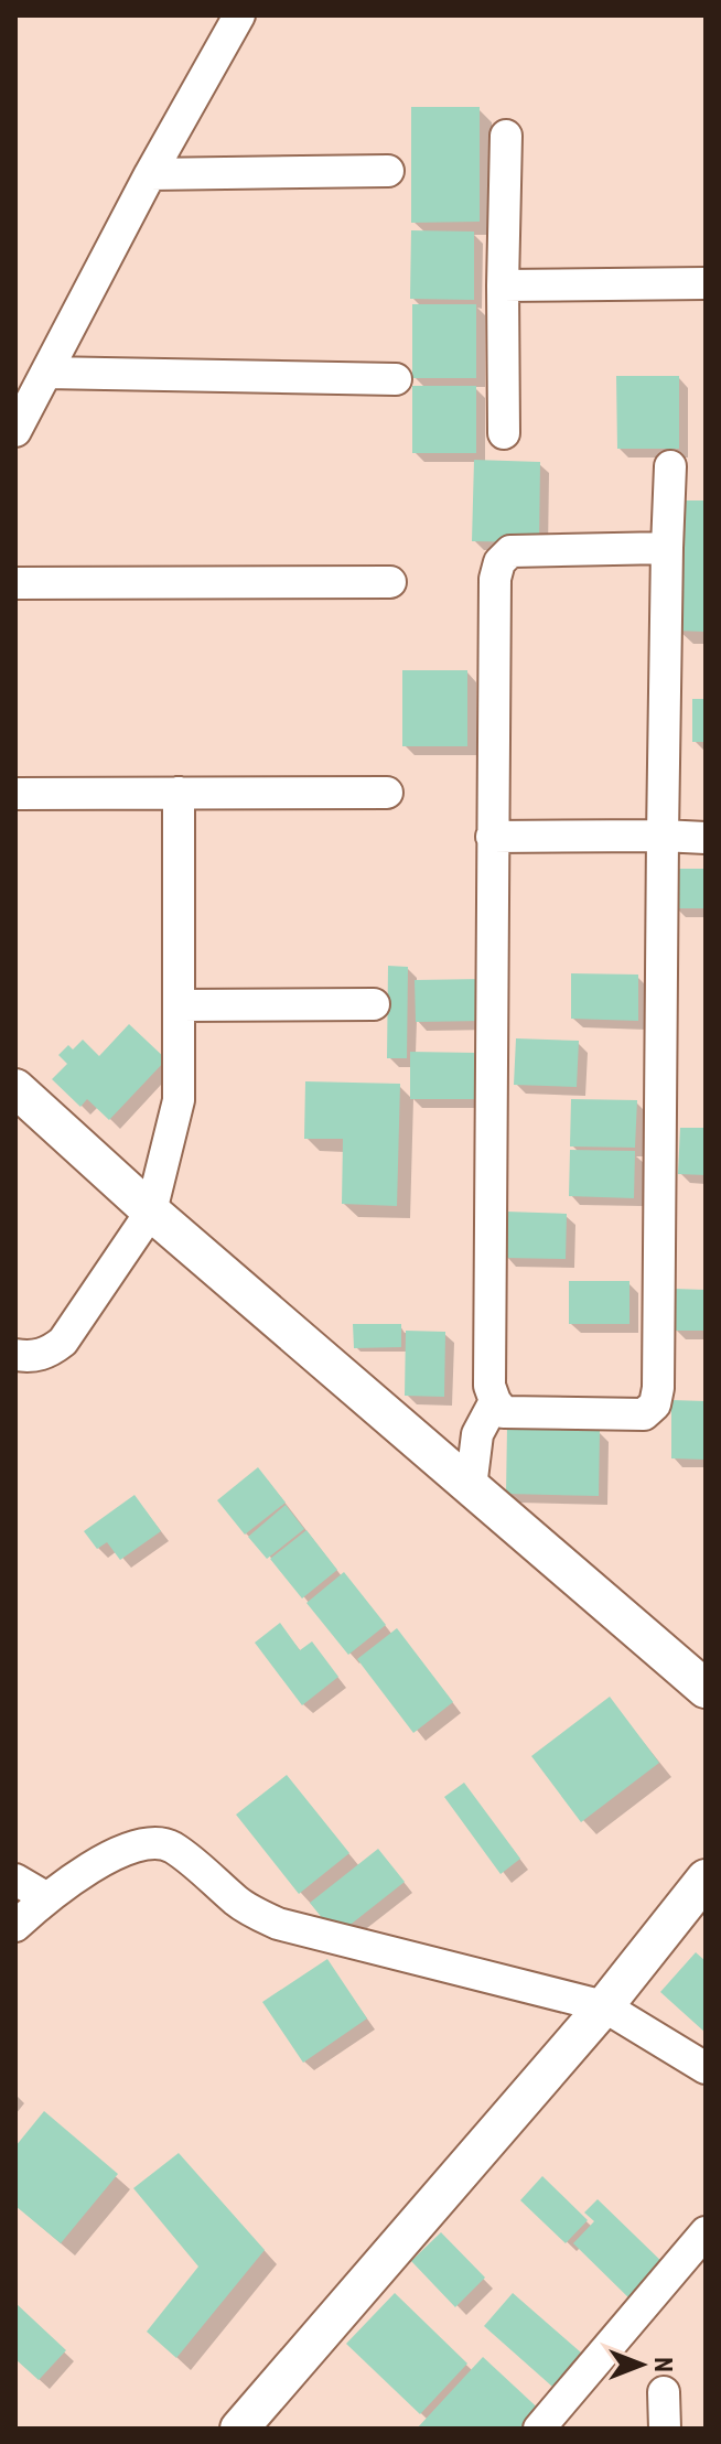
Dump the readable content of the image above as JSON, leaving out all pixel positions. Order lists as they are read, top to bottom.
{
  "north": "right"
}
